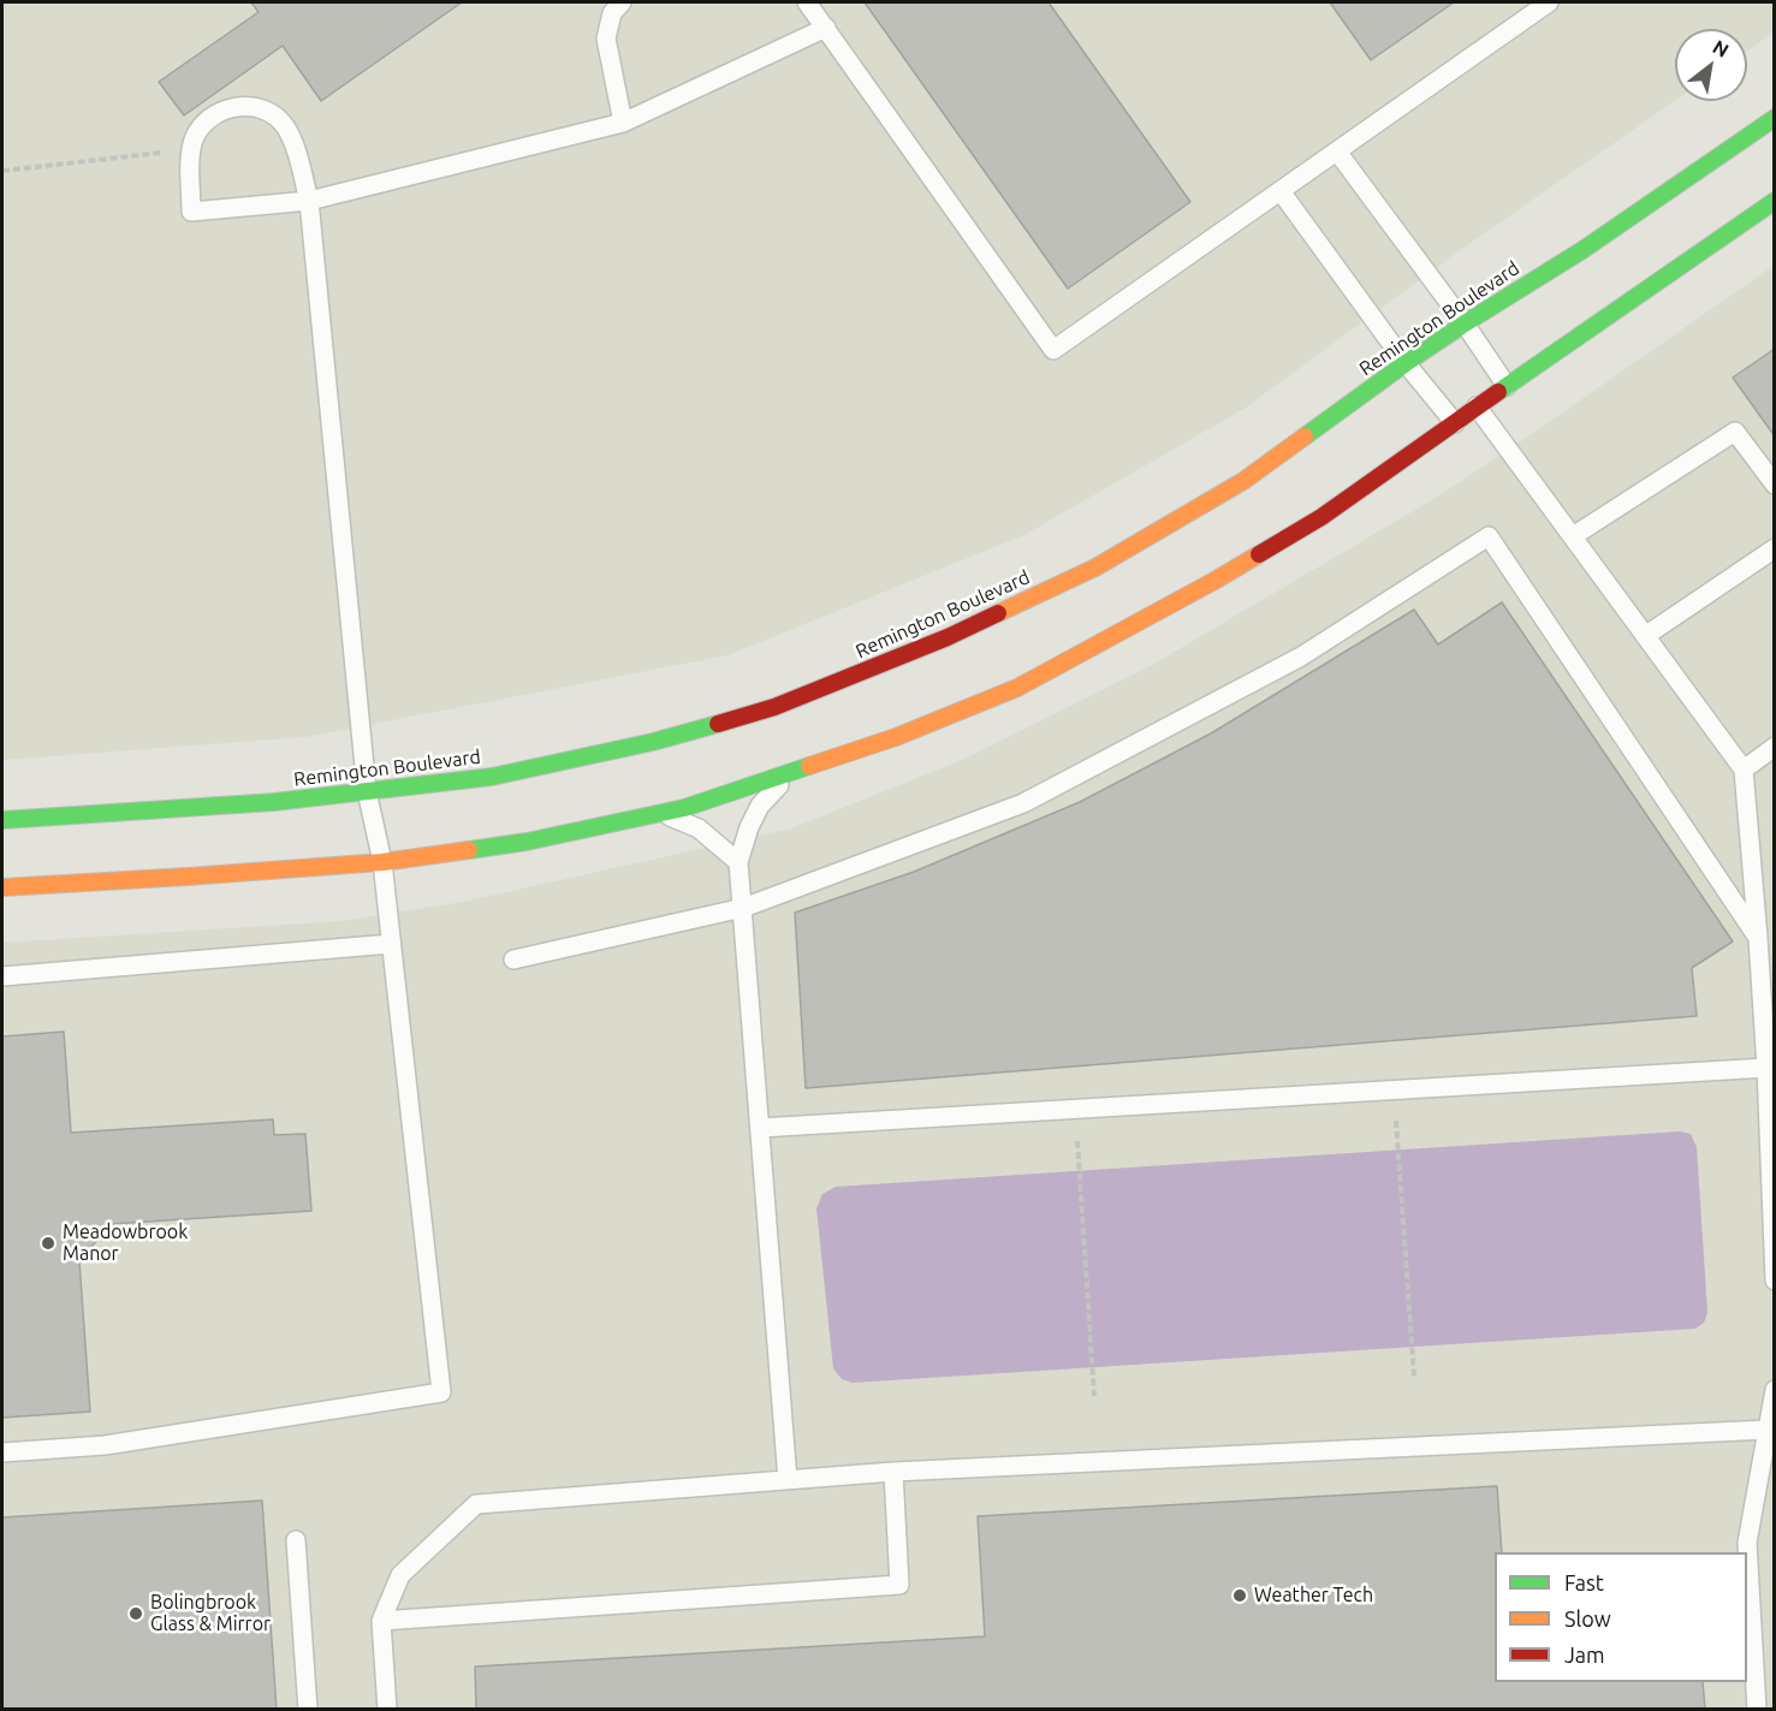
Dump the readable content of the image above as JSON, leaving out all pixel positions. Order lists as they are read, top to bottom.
{
  "streets": {
    "street": ["Remington Boulevard"]
  },
  "places": ["Meadowbrook Manor", "Weather Tech", "Bolingbrook Glass & Mirror"],
  "legend": ["Fast", "Slow", "Jam"],
  "north": "top right"
}
